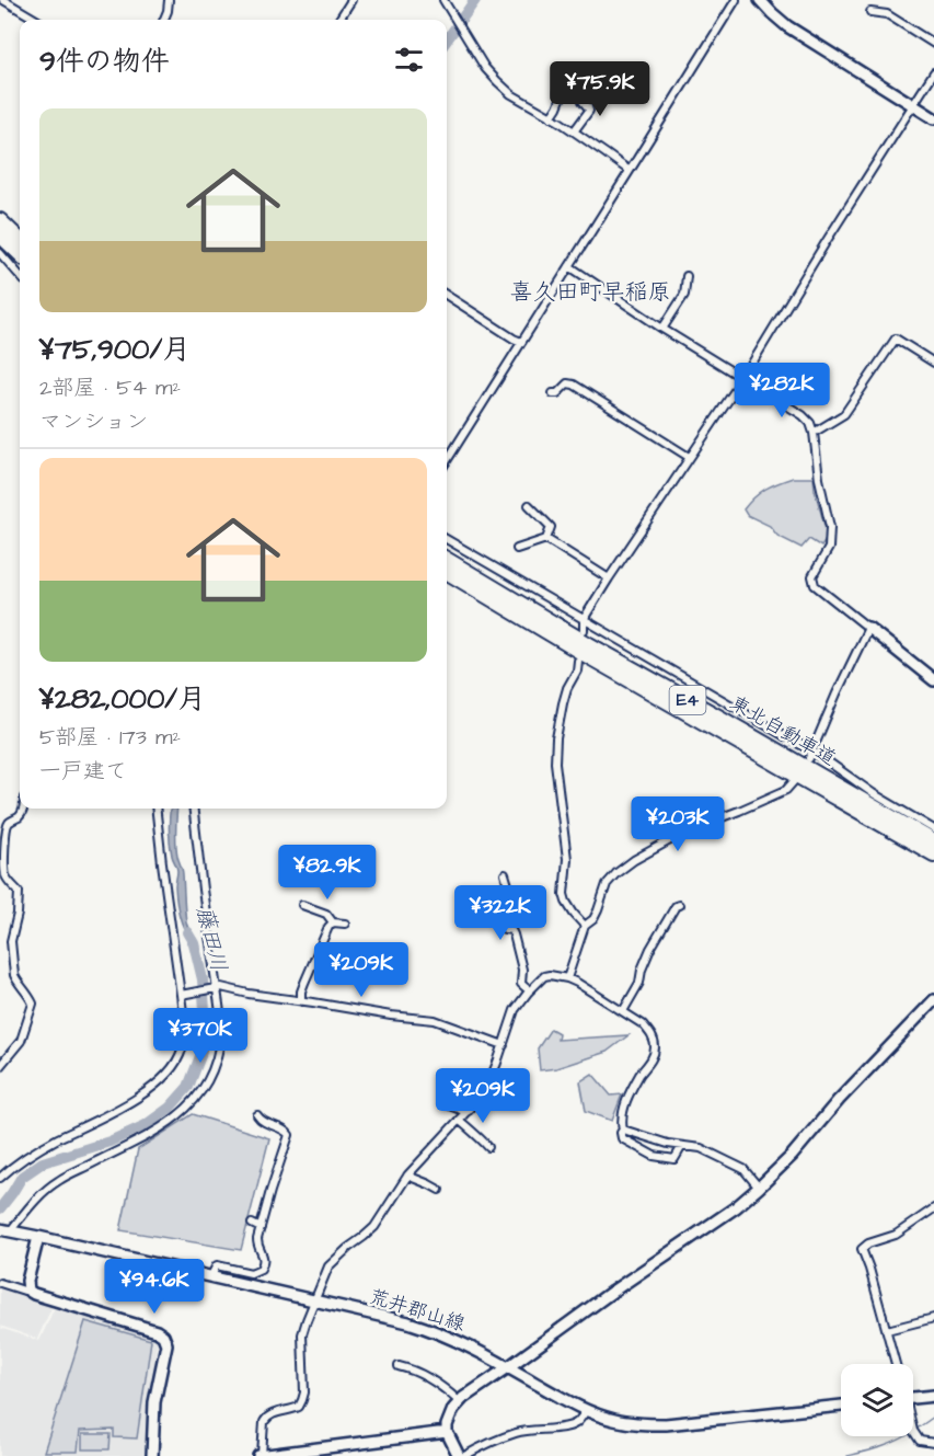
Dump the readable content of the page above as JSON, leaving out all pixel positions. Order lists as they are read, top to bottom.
{
  "streets": {
    "highway": ["E4", "東北自動車道"],
    "street": ["荒井郡山線"]
  },
  "districts": ["喜久田町早稲原"],
  "water": ["藤田川"],
  "page": {
    "heading": "9件の物件",
    "price": [
      "¥75.9K",
      "¥282K",
      "¥203K",
      "¥82.9K",
      "¥322K",
      "¥209K",
      "¥370K",
      "¥209K",
      "¥94.6K"
    ],
    "list": [
      {
        "name": "¥75,900/月",
        "note": "2部屋 · 54 m² · マンション"
      },
      {
        "name": "¥282,000/月",
        "note": "5部屋 · 173 m² · 一戸建て"
      }
    ]
  }
}
